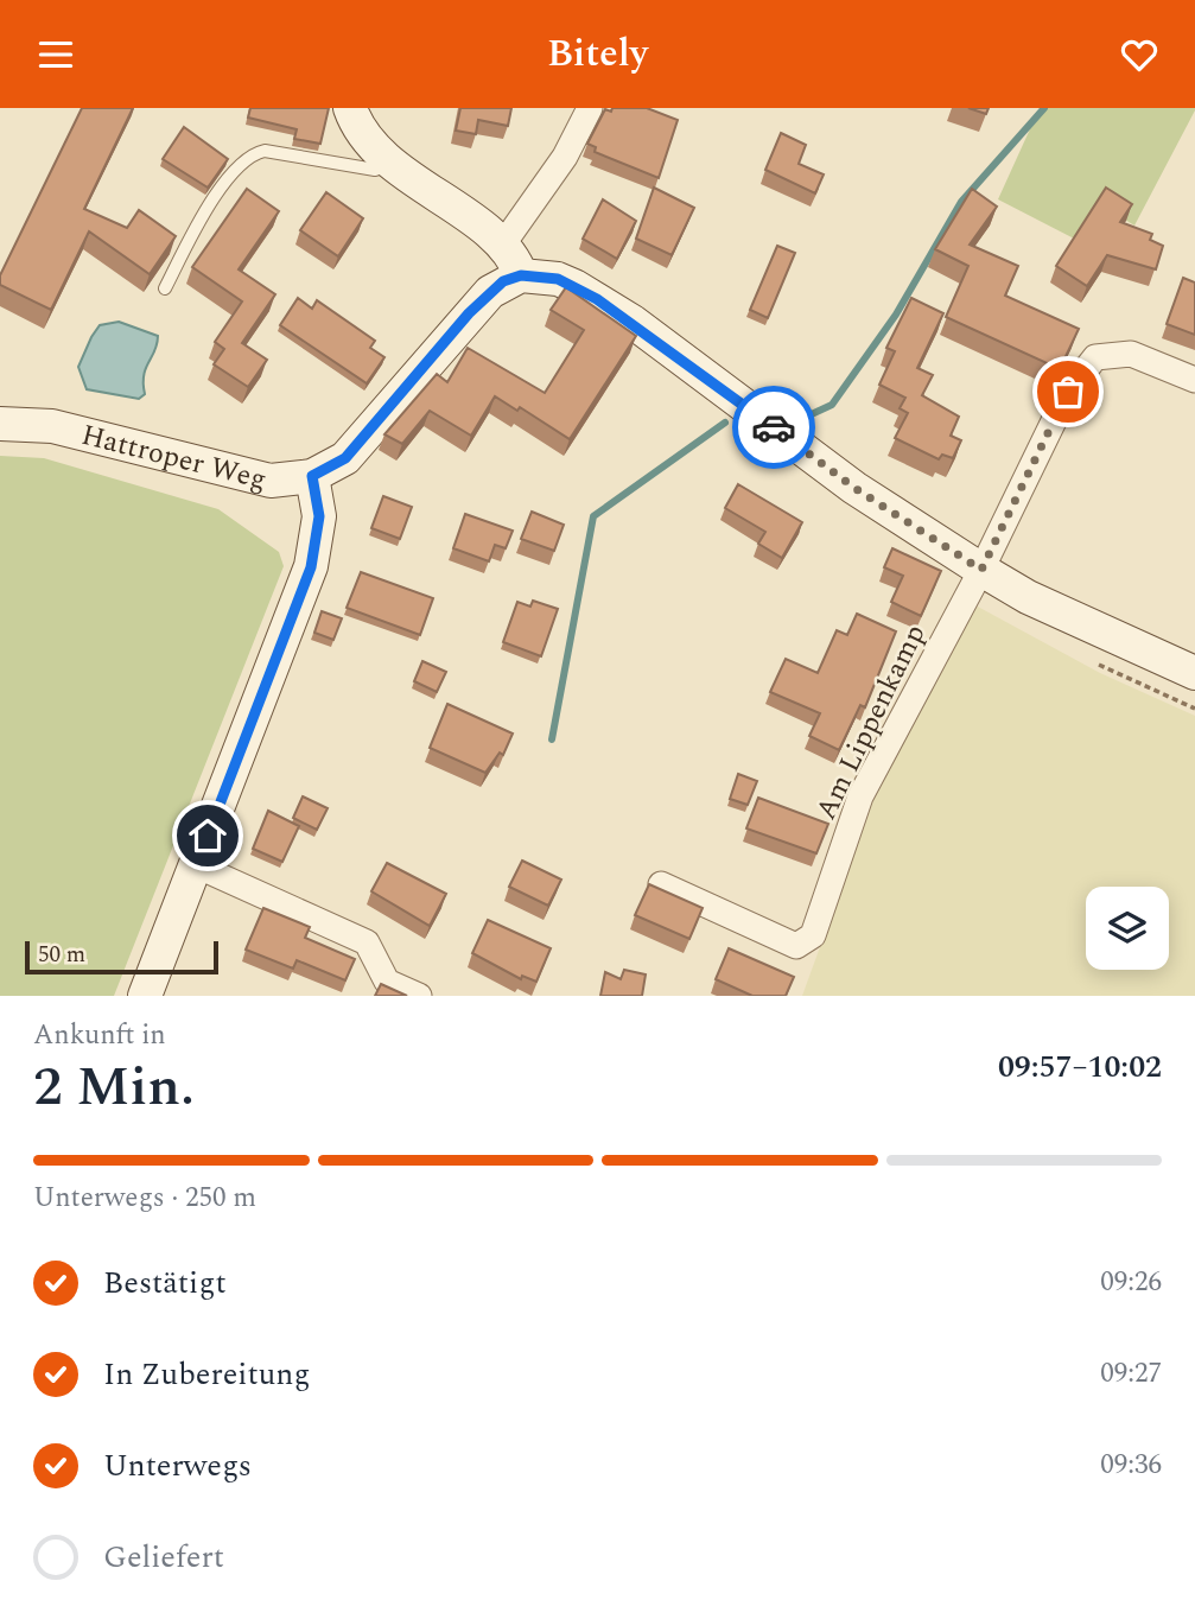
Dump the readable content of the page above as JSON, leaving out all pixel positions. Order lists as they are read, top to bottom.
{
  "streets": {
    "main road": ["Hattroper Weg"],
    "street": ["Am Lippenkamp"]
  },
  "scale_bar": "50 m",
  "page": {
    "header": "Bitely",
    "scale": "50 m",
    "heading": ["2 Min.", "Ankunft in", "09:57–10:02"],
    "bar": "Unterwegs · 250 m",
    "list": [
      ["Bestätigt", "09:26"],
      ["In Zubereitung", "09:27"],
      ["Unterwegs", "09:36"],
      "Geliefert"
    ]
  }
}
